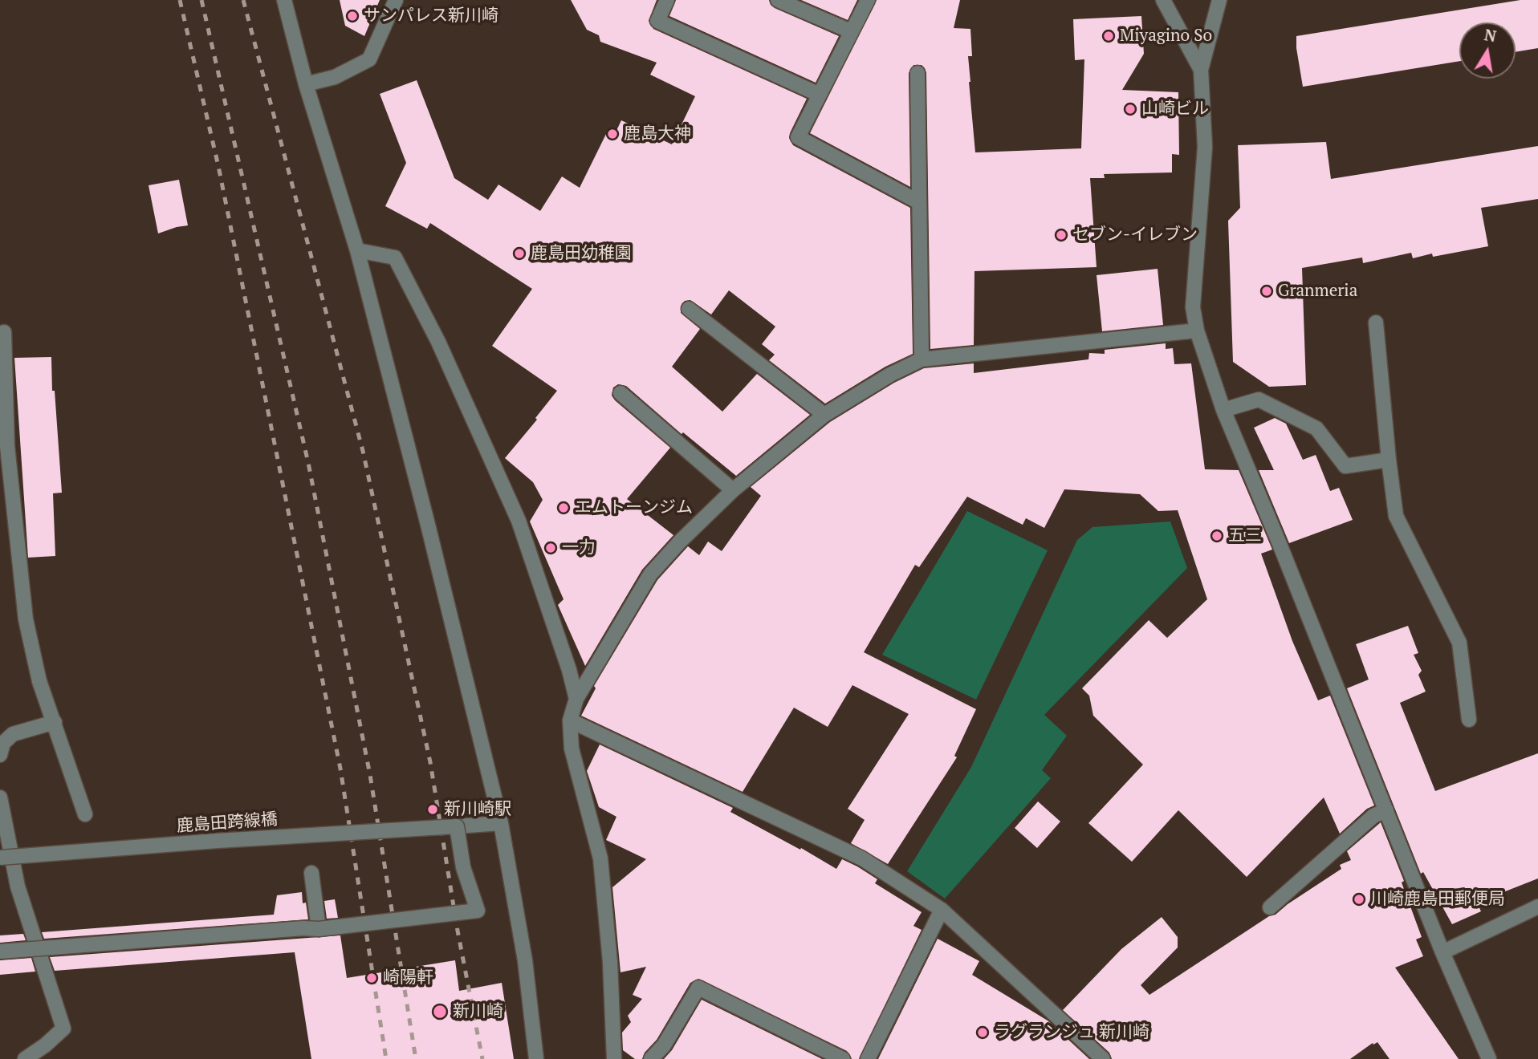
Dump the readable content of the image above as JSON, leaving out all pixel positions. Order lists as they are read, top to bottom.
{
  "streets": {
    "street": ["鹿島田跨線橋"]
  },
  "places": [
    "サンパレス新川崎",
    "Miyagino So",
    "山崎ビル",
    "鹿島大神",
    "セブン-イレブン",
    "鹿島田幼稚園",
    "Granmeria",
    "エムトーンジム",
    "五三",
    "一力",
    "新川崎駅",
    "川崎鹿島田郵便局",
    "崎陽軒",
    "新川崎",
    "ラグランジュ 新川崎"
  ],
  "north": "top"
}
